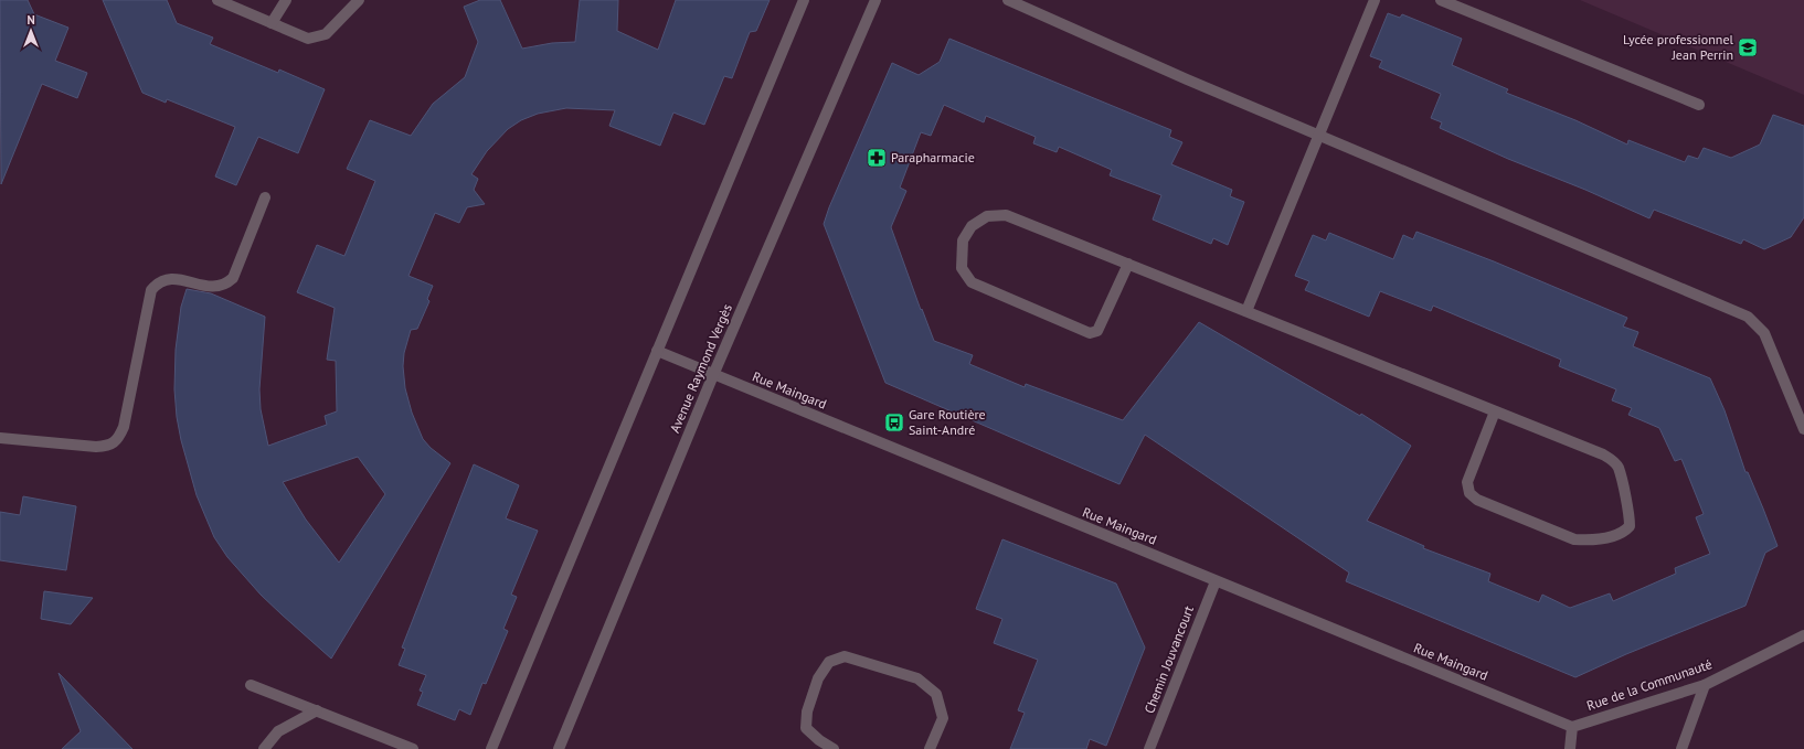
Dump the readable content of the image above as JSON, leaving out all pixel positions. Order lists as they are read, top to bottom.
{
  "streets": {
    "street": [
      "Avenue Raymond Vergès",
      "Rue Maingard",
      "Chemin Jouvancourt",
      "Rue de la Communauté"
    ]
  },
  "crossings": [
    ["Avenue Raymond Vergès", "Rue Maingard"],
    ["Rue Maingard", "Chemin Jouvancourt"],
    ["Rue Maingard", "Rue de la Communauté"]
  ],
  "places": {
    "school or university": ["Lycée professionnel Jean Perrin"],
    "pharmacy": ["Parapharmacie"],
    "bus stop": ["Gare Routière Saint-André"]
  },
  "north": "top"
}
